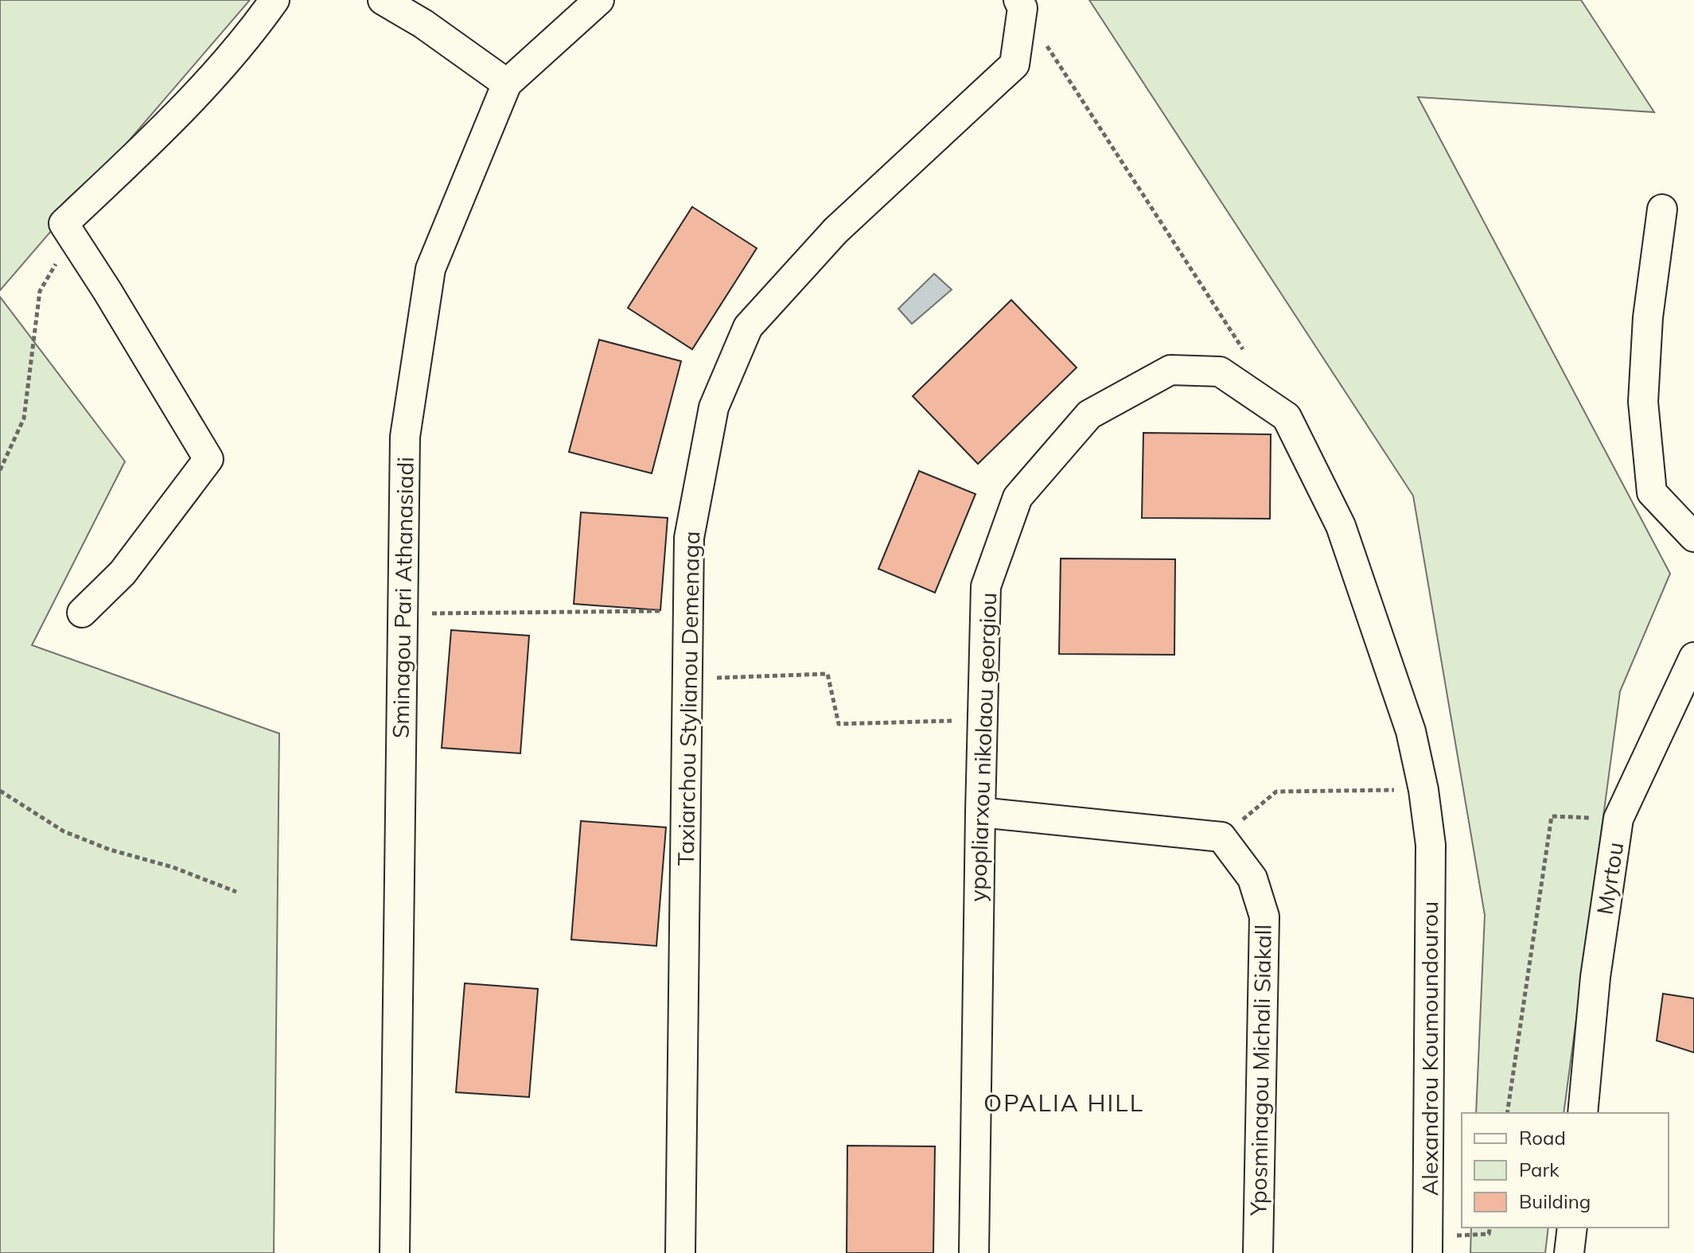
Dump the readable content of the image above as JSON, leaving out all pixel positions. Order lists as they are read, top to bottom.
{
  "streets": {
    "street": [
      "Sminagou Pari Athanasiadi",
      "Taxiarchou Stylianou Demenaga",
      "ypopliarxou nikolaou georgiou",
      "Myrtou",
      "Alexandrou Koumoundourou",
      "Yposminagou Michali Siakall"
    ]
  },
  "crossings": [
    ["ypopliarxou nikolaou georgiou", "Alexandrou Koumoundourou"]
  ],
  "districts": ["OPALIA HILL"],
  "legend": ["Road", "Park", "Building"]
}
